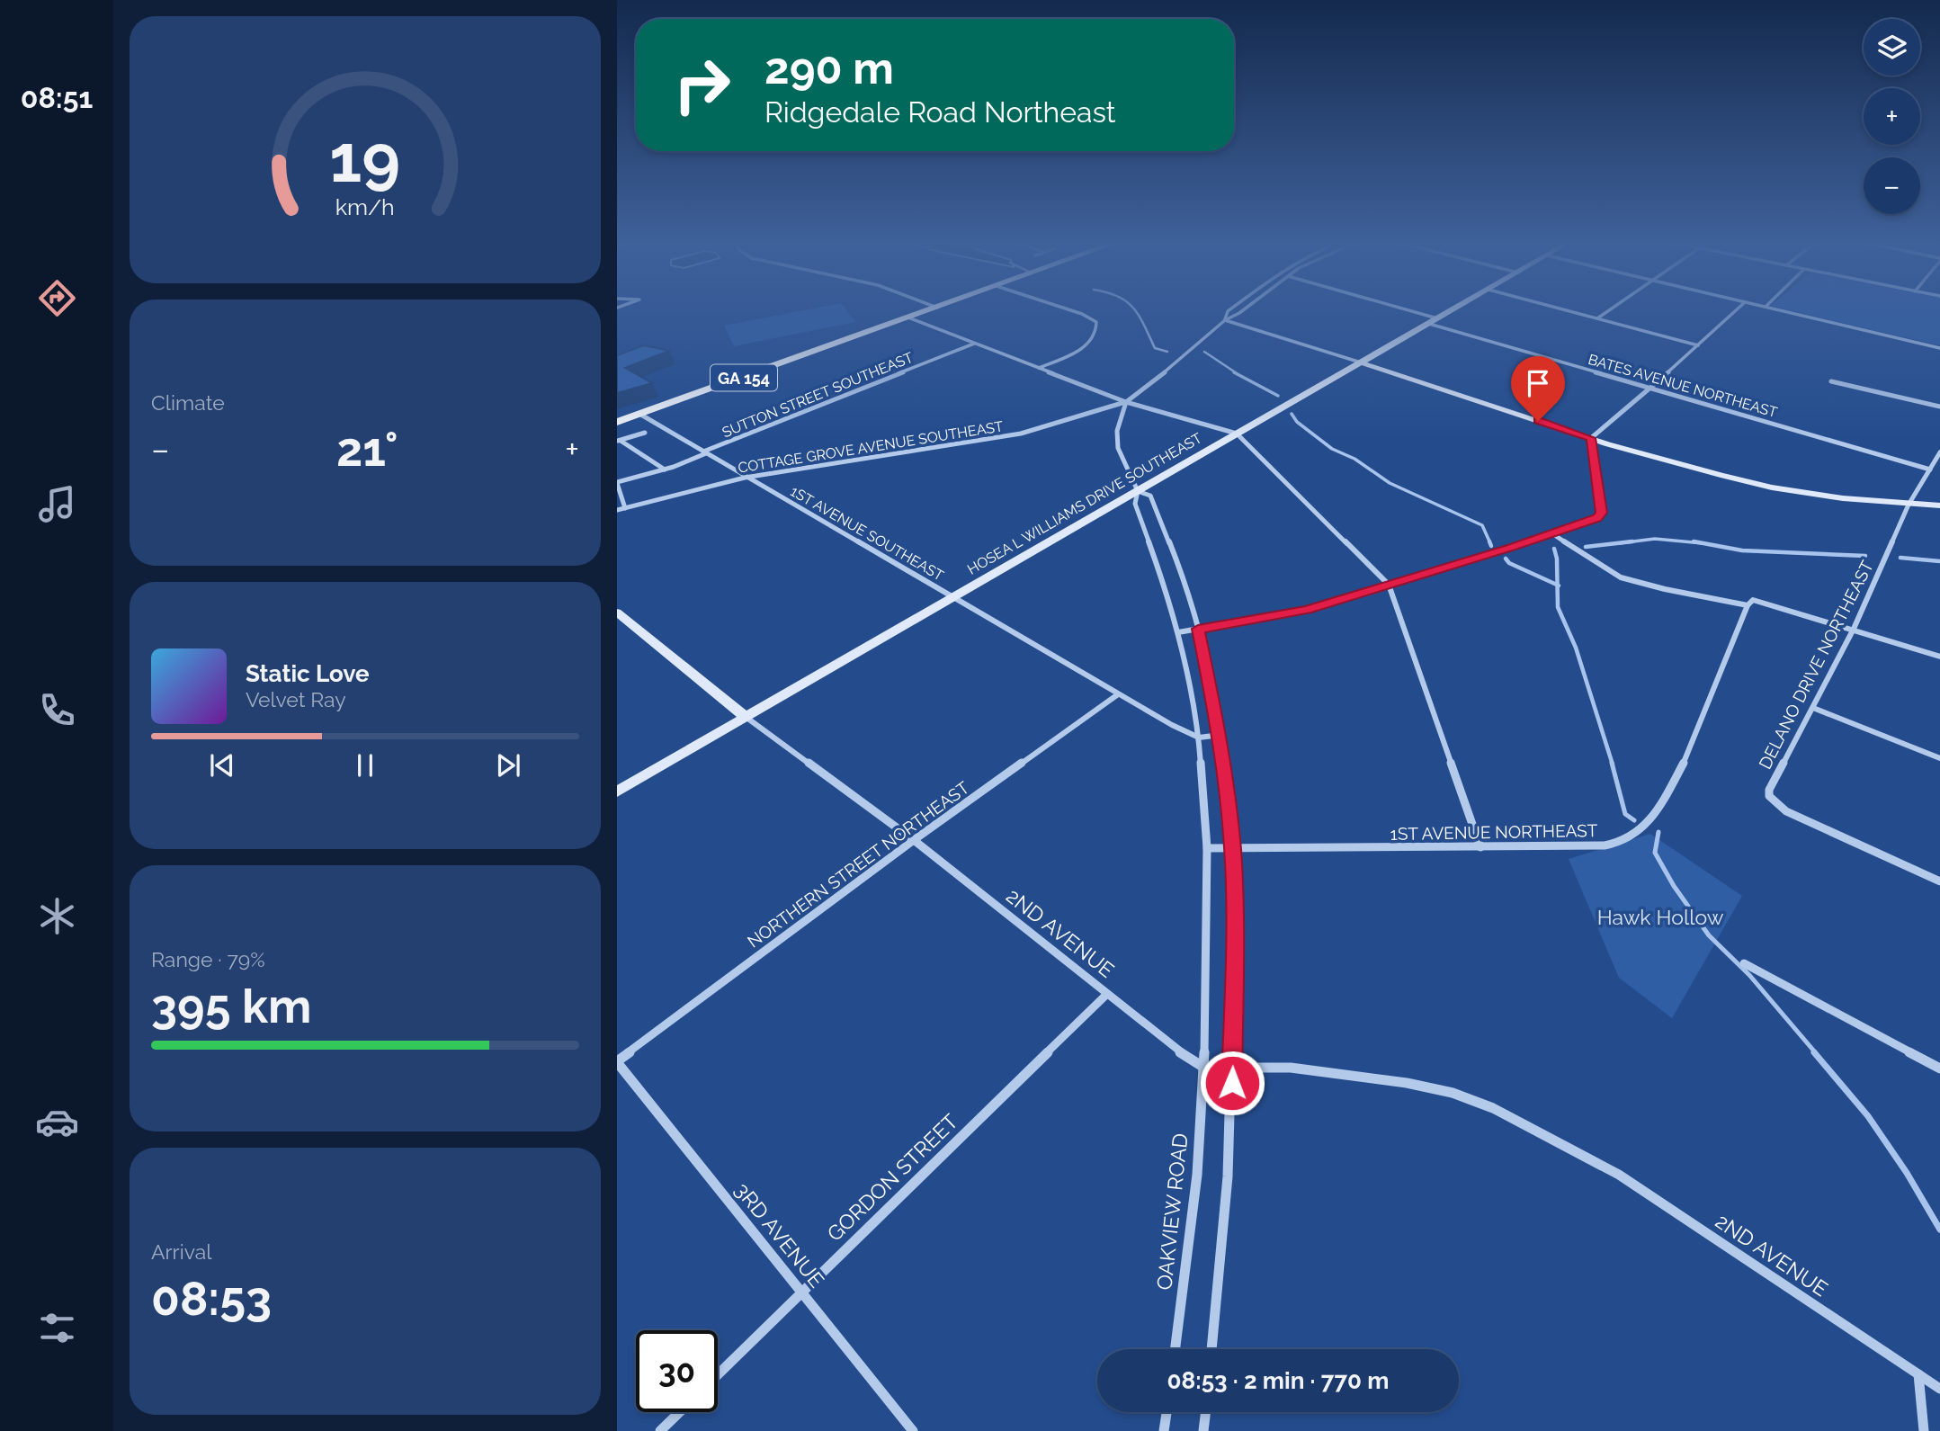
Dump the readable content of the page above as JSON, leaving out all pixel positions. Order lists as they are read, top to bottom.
{
  "streets": {
    "main road": ["GA 154"],
    "street": [
      "BATES AVENUE NORTHEAST",
      "SUTTON STREET SOUTHEAST",
      "COTTAGE GROVE AVENUE SOUTHEAST",
      "HOSEA L WILLIAMS DRIVE SOUTHEAST",
      "1ST AVENUE SOUTHEAST",
      "DELANO DRIVE NORTHEAST",
      "1ST AVENUE NORTHEAST",
      "NORTHERN STREET NORTHEAST",
      "2ND AVENUE",
      "GORDON STREET",
      "OAKVIEW ROAD",
      "3RD AVENUE"
    ]
  },
  "crossings": [
    ["GA 154", "1ST AVENUE SOUTHEAST"],
    ["BATES AVENUE NORTHEAST", "HOSEA L WILLIAMS DRIVE SOUTHEAST"],
    ["BATES AVENUE NORTHEAST", "DELANO DRIVE NORTHEAST"],
    ["SUTTON STREET SOUTHEAST", "1ST AVENUE SOUTHEAST"],
    ["COTTAGE GROVE AVENUE SOUTHEAST", "1ST AVENUE SOUTHEAST"],
    ["HOSEA L WILLIAMS DRIVE SOUTHEAST", "1ST AVENUE SOUTHEAST"],
    ["HOSEA L WILLIAMS DRIVE SOUTHEAST", "2ND AVENUE"],
    ["HOSEA L WILLIAMS DRIVE SOUTHEAST", "OAKVIEW ROAD"],
    ["1ST AVENUE NORTHEAST", "OAKVIEW ROAD"],
    ["NORTHERN STREET NORTHEAST", "2ND AVENUE"],
    ["NORTHERN STREET NORTHEAST", "3RD AVENUE"],
    ["2ND AVENUE", "GORDON STREET"],
    ["2ND AVENUE", "OAKVIEW ROAD"],
    ["GORDON STREET", "3RD AVENUE"]
  ],
  "parks": ["Hawk Hollow"],
  "page": {
    "tabs": "08:51",
    "map_buttons": ["+", "−"],
    "turn": ["290 m", "Ridgedale Road Northeast"],
    "tile": [
      "Climate",
      ["Range · 79%", "395 km"],
      ["Arrival", "08:53"]
    ],
    "heat": ["−", "21°", "+"],
    "song": ["Static Love", "Velvet Ray"],
    "limit": "30",
    "trip": "08:53 · 2 min · 770 m",
    "gauge": ["19", "km/h"]
  }
}
